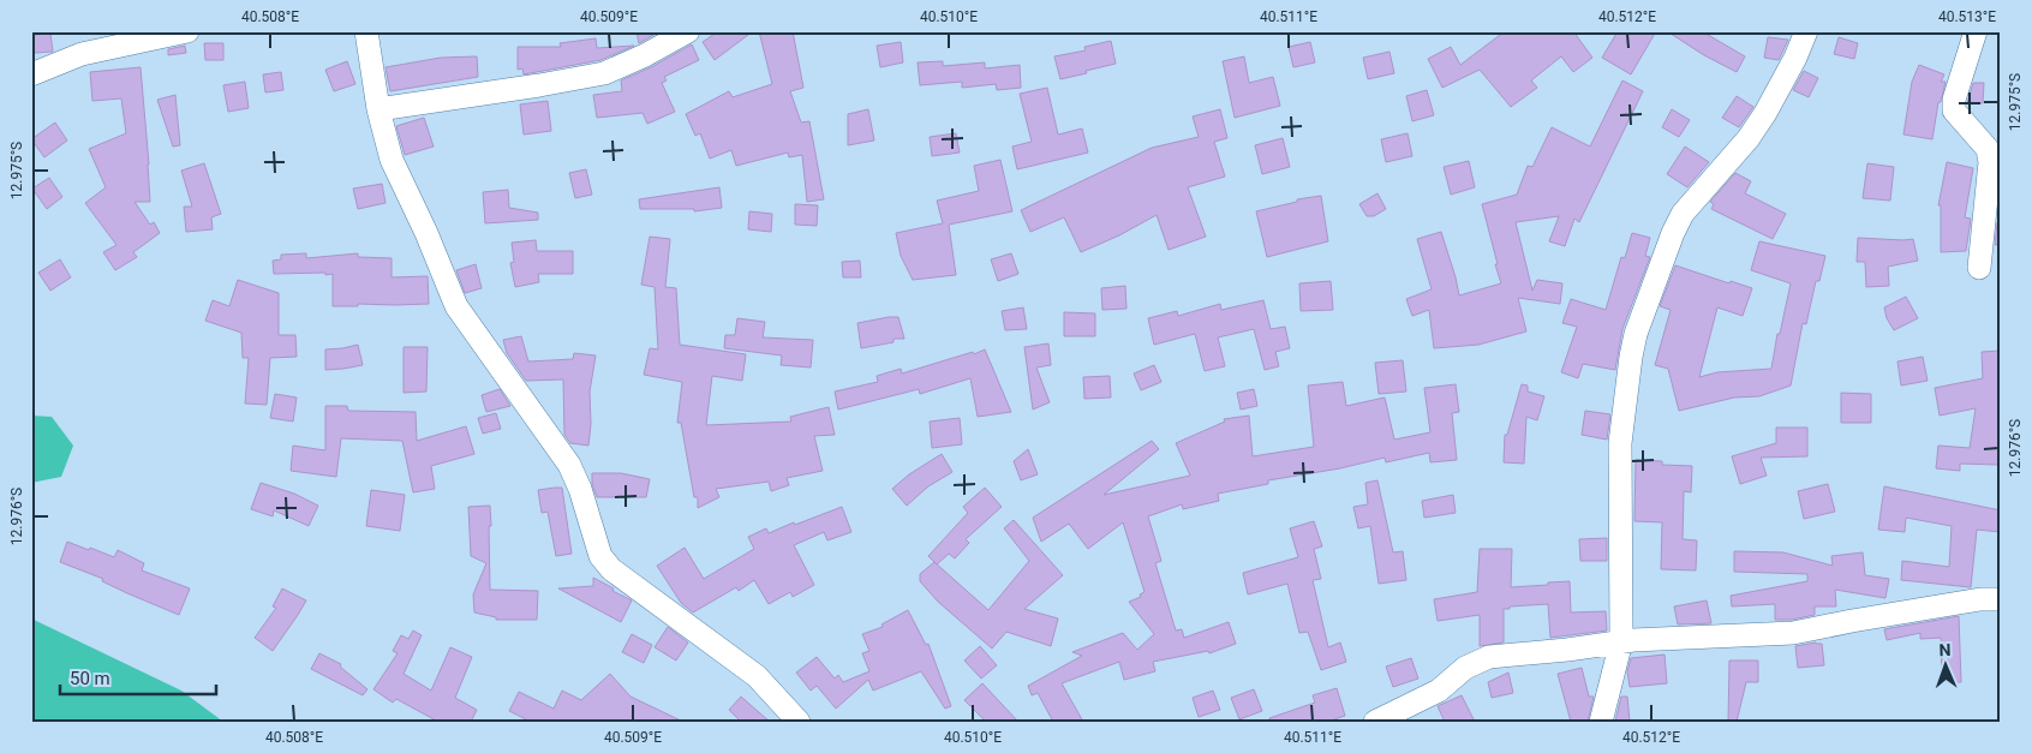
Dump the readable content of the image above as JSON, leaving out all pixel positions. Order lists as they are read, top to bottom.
{
  "scale_bar": "50 m",
  "north": "top",
  "coordinates": [
    "40.508°E",
    "40.509°E",
    "40.510°E",
    "40.511°E",
    "40.512°E",
    "40.513°E",
    "12.975°S",
    "12.976°S"
  ]
}
